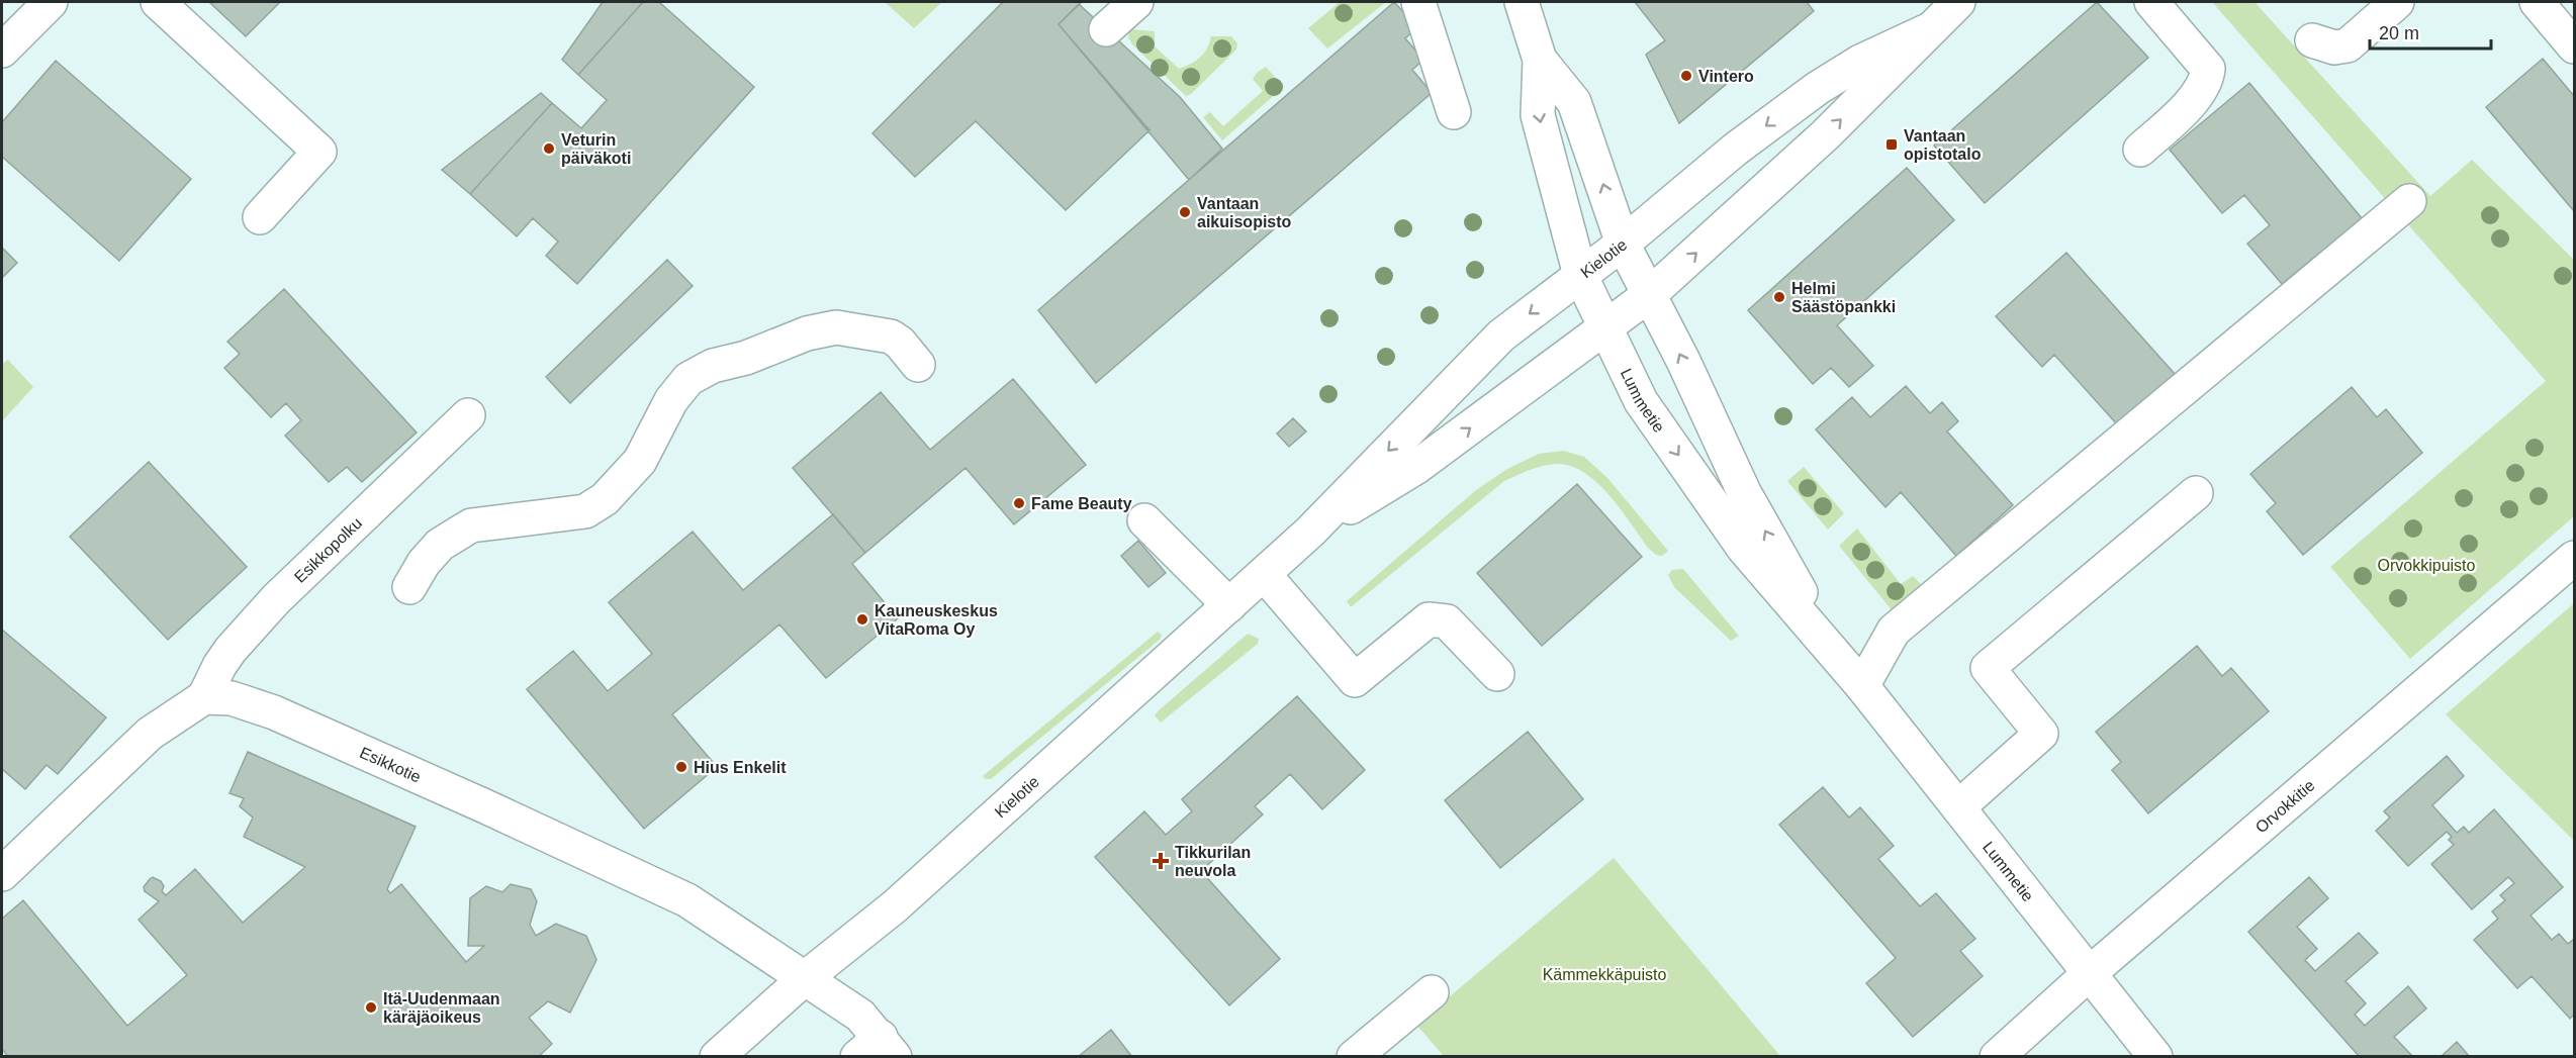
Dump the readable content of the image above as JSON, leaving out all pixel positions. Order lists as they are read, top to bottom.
{
  "streets": {
    "street": [
      "Kielotie",
      "Lummetie",
      "Esikkopolku",
      "Esikkotie",
      "Orvokkitie"
    ]
  },
  "crossings": [
    ["Kielotie", "Lummetie"],
    ["Kielotie", "Esikkotie"],
    ["Lummetie", "Orvokkitie"],
    ["Esikkopolku", "Esikkotie"]
  ],
  "parks": ["Orvokkipuisto", "Kämmekkäpuisto"],
  "places": {
    "other": [
      "Vintero",
      "Veturin päiväkoti",
      "Vantaan aikuisopisto",
      "Helmi Säästöpankki",
      "Fame Beauty",
      "Kauneuskeskus VitaRoma Oy",
      "Hius Enkelit",
      "Itä-Uudenmaan käräjäoikeus"
    ],
    "transit": ["Vantaan opistotalo"],
    "health": ["Tikkurilan neuvola"]
  },
  "scale_bar": "20 m"
}
